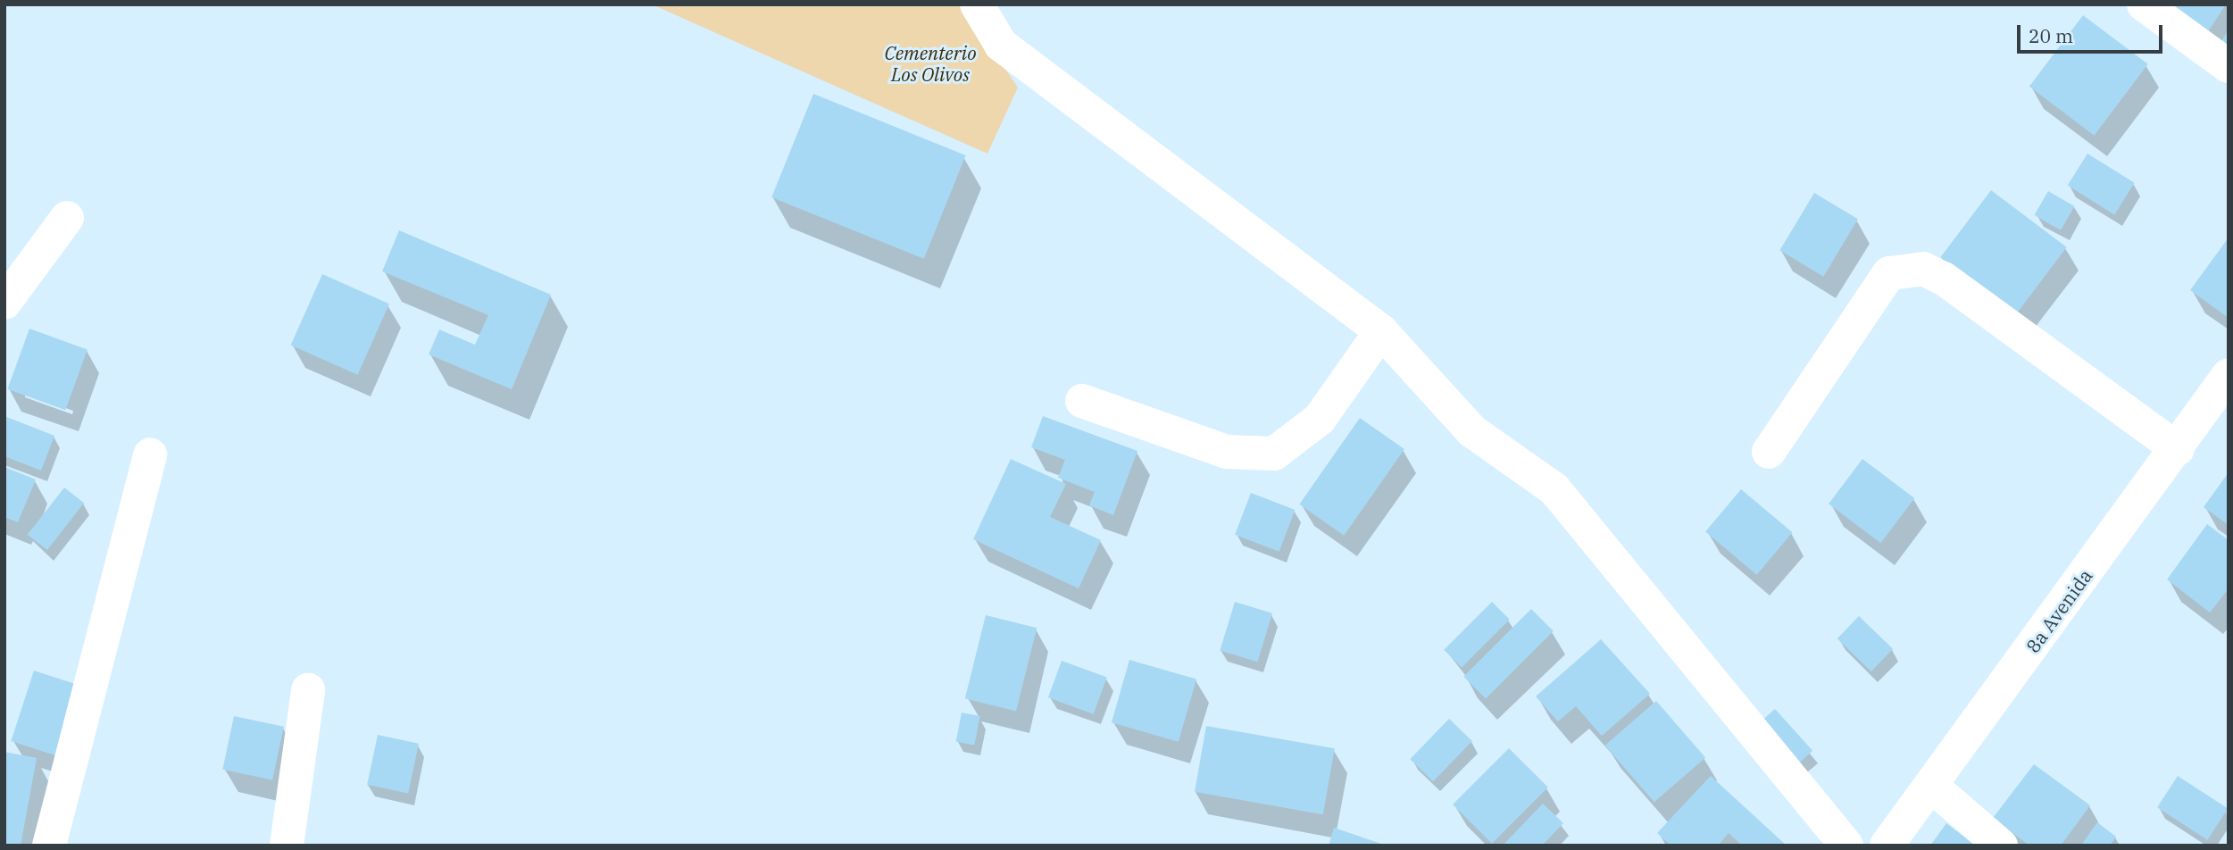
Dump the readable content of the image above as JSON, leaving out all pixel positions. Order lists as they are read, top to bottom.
{
  "streets": {
    "street": ["8a Avenida"]
  },
  "parks": ["Cementerio Los Olivos"],
  "scale_bar": "20 m"
}
